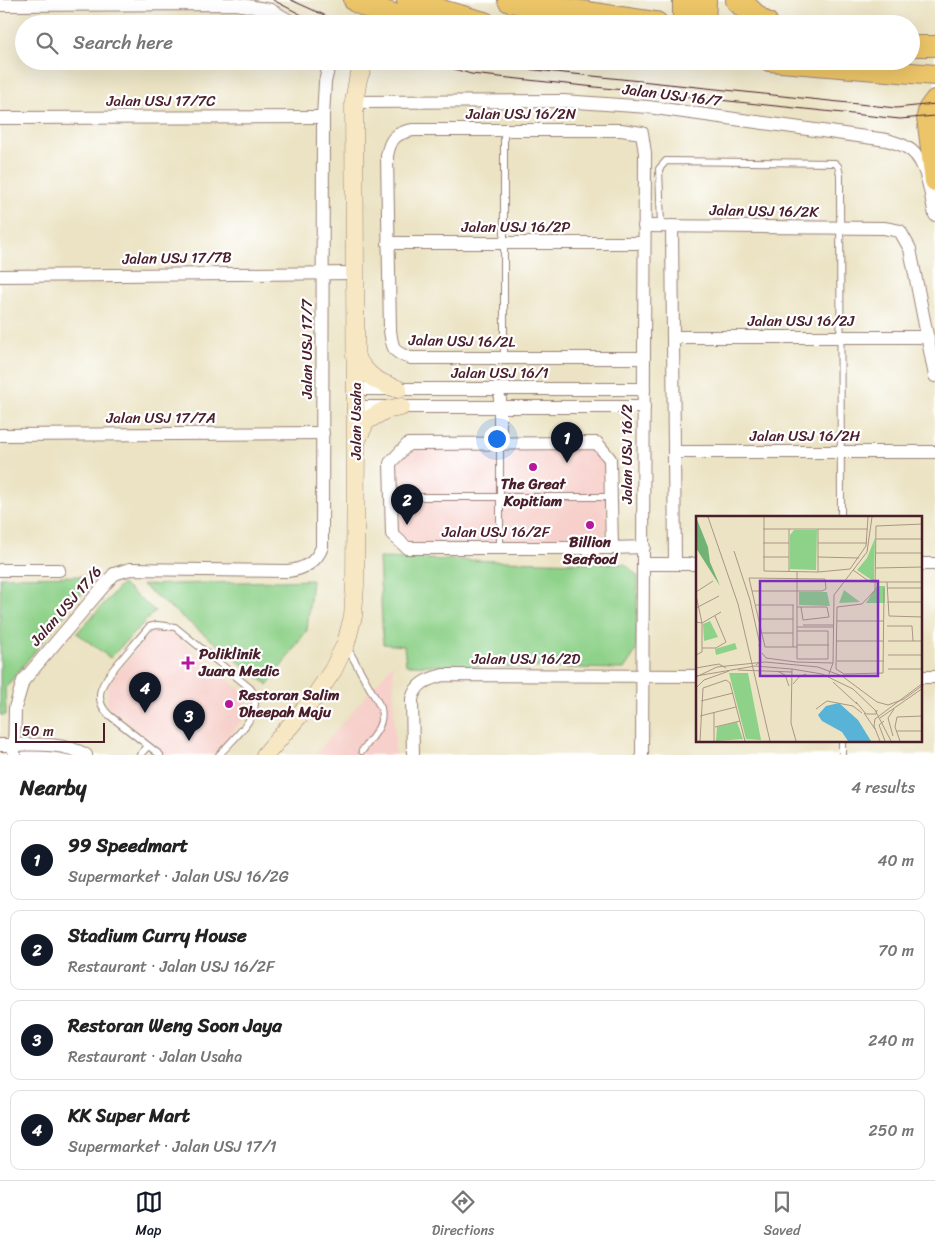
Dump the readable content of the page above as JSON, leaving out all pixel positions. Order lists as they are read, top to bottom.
{
  "streets": {
    "street": [
      "Jalan USJ 16/7",
      "Jalan USJ 17/7C",
      "Jalan USJ 16/2N",
      "Jalan USJ 16/2K",
      "Jalan USJ 16/2P",
      "Jalan USJ 17/7B",
      "Jalan USJ 16/2J",
      "Jalan USJ 16/2L",
      "Jalan USJ 17/7",
      "Jalan USJ 16/1",
      "Jalan USJ 17/7A",
      "Jalan Usaha",
      "Jalan USJ 16/2H",
      "Jalan USJ 16/2",
      "Jalan USJ 16/2F",
      "Jalan USJ 17/6",
      "Jalan USJ 16/2D"
    ]
  },
  "crossings": [
    ["Jalan USJ 16/7", "Jalan Usaha"],
    ["Jalan USJ 17/7C", "Jalan USJ 17/7"],
    ["Jalan USJ 16/2N", "Jalan USJ 16/2L"],
    ["Jalan USJ 16/2N", "Jalan USJ 16/2"],
    ["Jalan USJ 16/2K", "Jalan USJ 16/2J"],
    ["Jalan USJ 16/2K", "Jalan USJ 16/2"],
    ["Jalan USJ 16/2P", "Jalan USJ 16/2L"],
    ["Jalan USJ 16/2P", "Jalan USJ 16/2"],
    ["Jalan USJ 17/7B", "Jalan USJ 17/7"],
    ["Jalan USJ 17/7B", "Jalan Usaha"],
    ["Jalan USJ 16/2L", "Jalan USJ 16/2"],
    ["Jalan USJ 17/7", "Jalan USJ 17/7A"],
    ["Jalan USJ 17/7", "Jalan USJ 17/6"],
    ["Jalan USJ 16/1", "Jalan Usaha"],
    ["Jalan USJ 16/1", "Jalan USJ 16/2"],
    ["Jalan USJ 16/2", "Jalan USJ 16/2F"],
    ["Jalan USJ 16/2", "Jalan USJ 16/2D"]
  ],
  "places": {
    "other": ["The Great Kopitiam", "Billion Seafood", "Restoran Salim Dheepah Maju"],
    "health": ["Poliklinik Juara Medic"]
  },
  "scale_bar": "50 m",
  "page": {
    "search": "Search here",
    "pins": [
      "1",
      "2",
      "4",
      "3"
    ],
    "scale": "50 m",
    "heading": ["Nearby", "4 results"],
    "list": [
      {
        "mark": "1",
        "name": "99 Speedmart",
        "note": "Supermarket · Jalan USJ 16/2G",
        "value": "40 m"
      },
      {
        "mark": "2",
        "name": "Stadium Curry House",
        "note": "Restaurant · Jalan USJ 16/2F",
        "value": "70 m"
      },
      {
        "mark": "3",
        "name": "Restoran Weng Soon Jaya",
        "note": "Restaurant · Jalan Usaha",
        "value": "240 m"
      },
      {
        "mark": "4",
        "name": "KK Super Mart",
        "note": "Supermarket · Jalan USJ 17/1",
        "value": "250 m"
      }
    ],
    "nav": ["Map", "Directions", "Saved"]
  }
}
